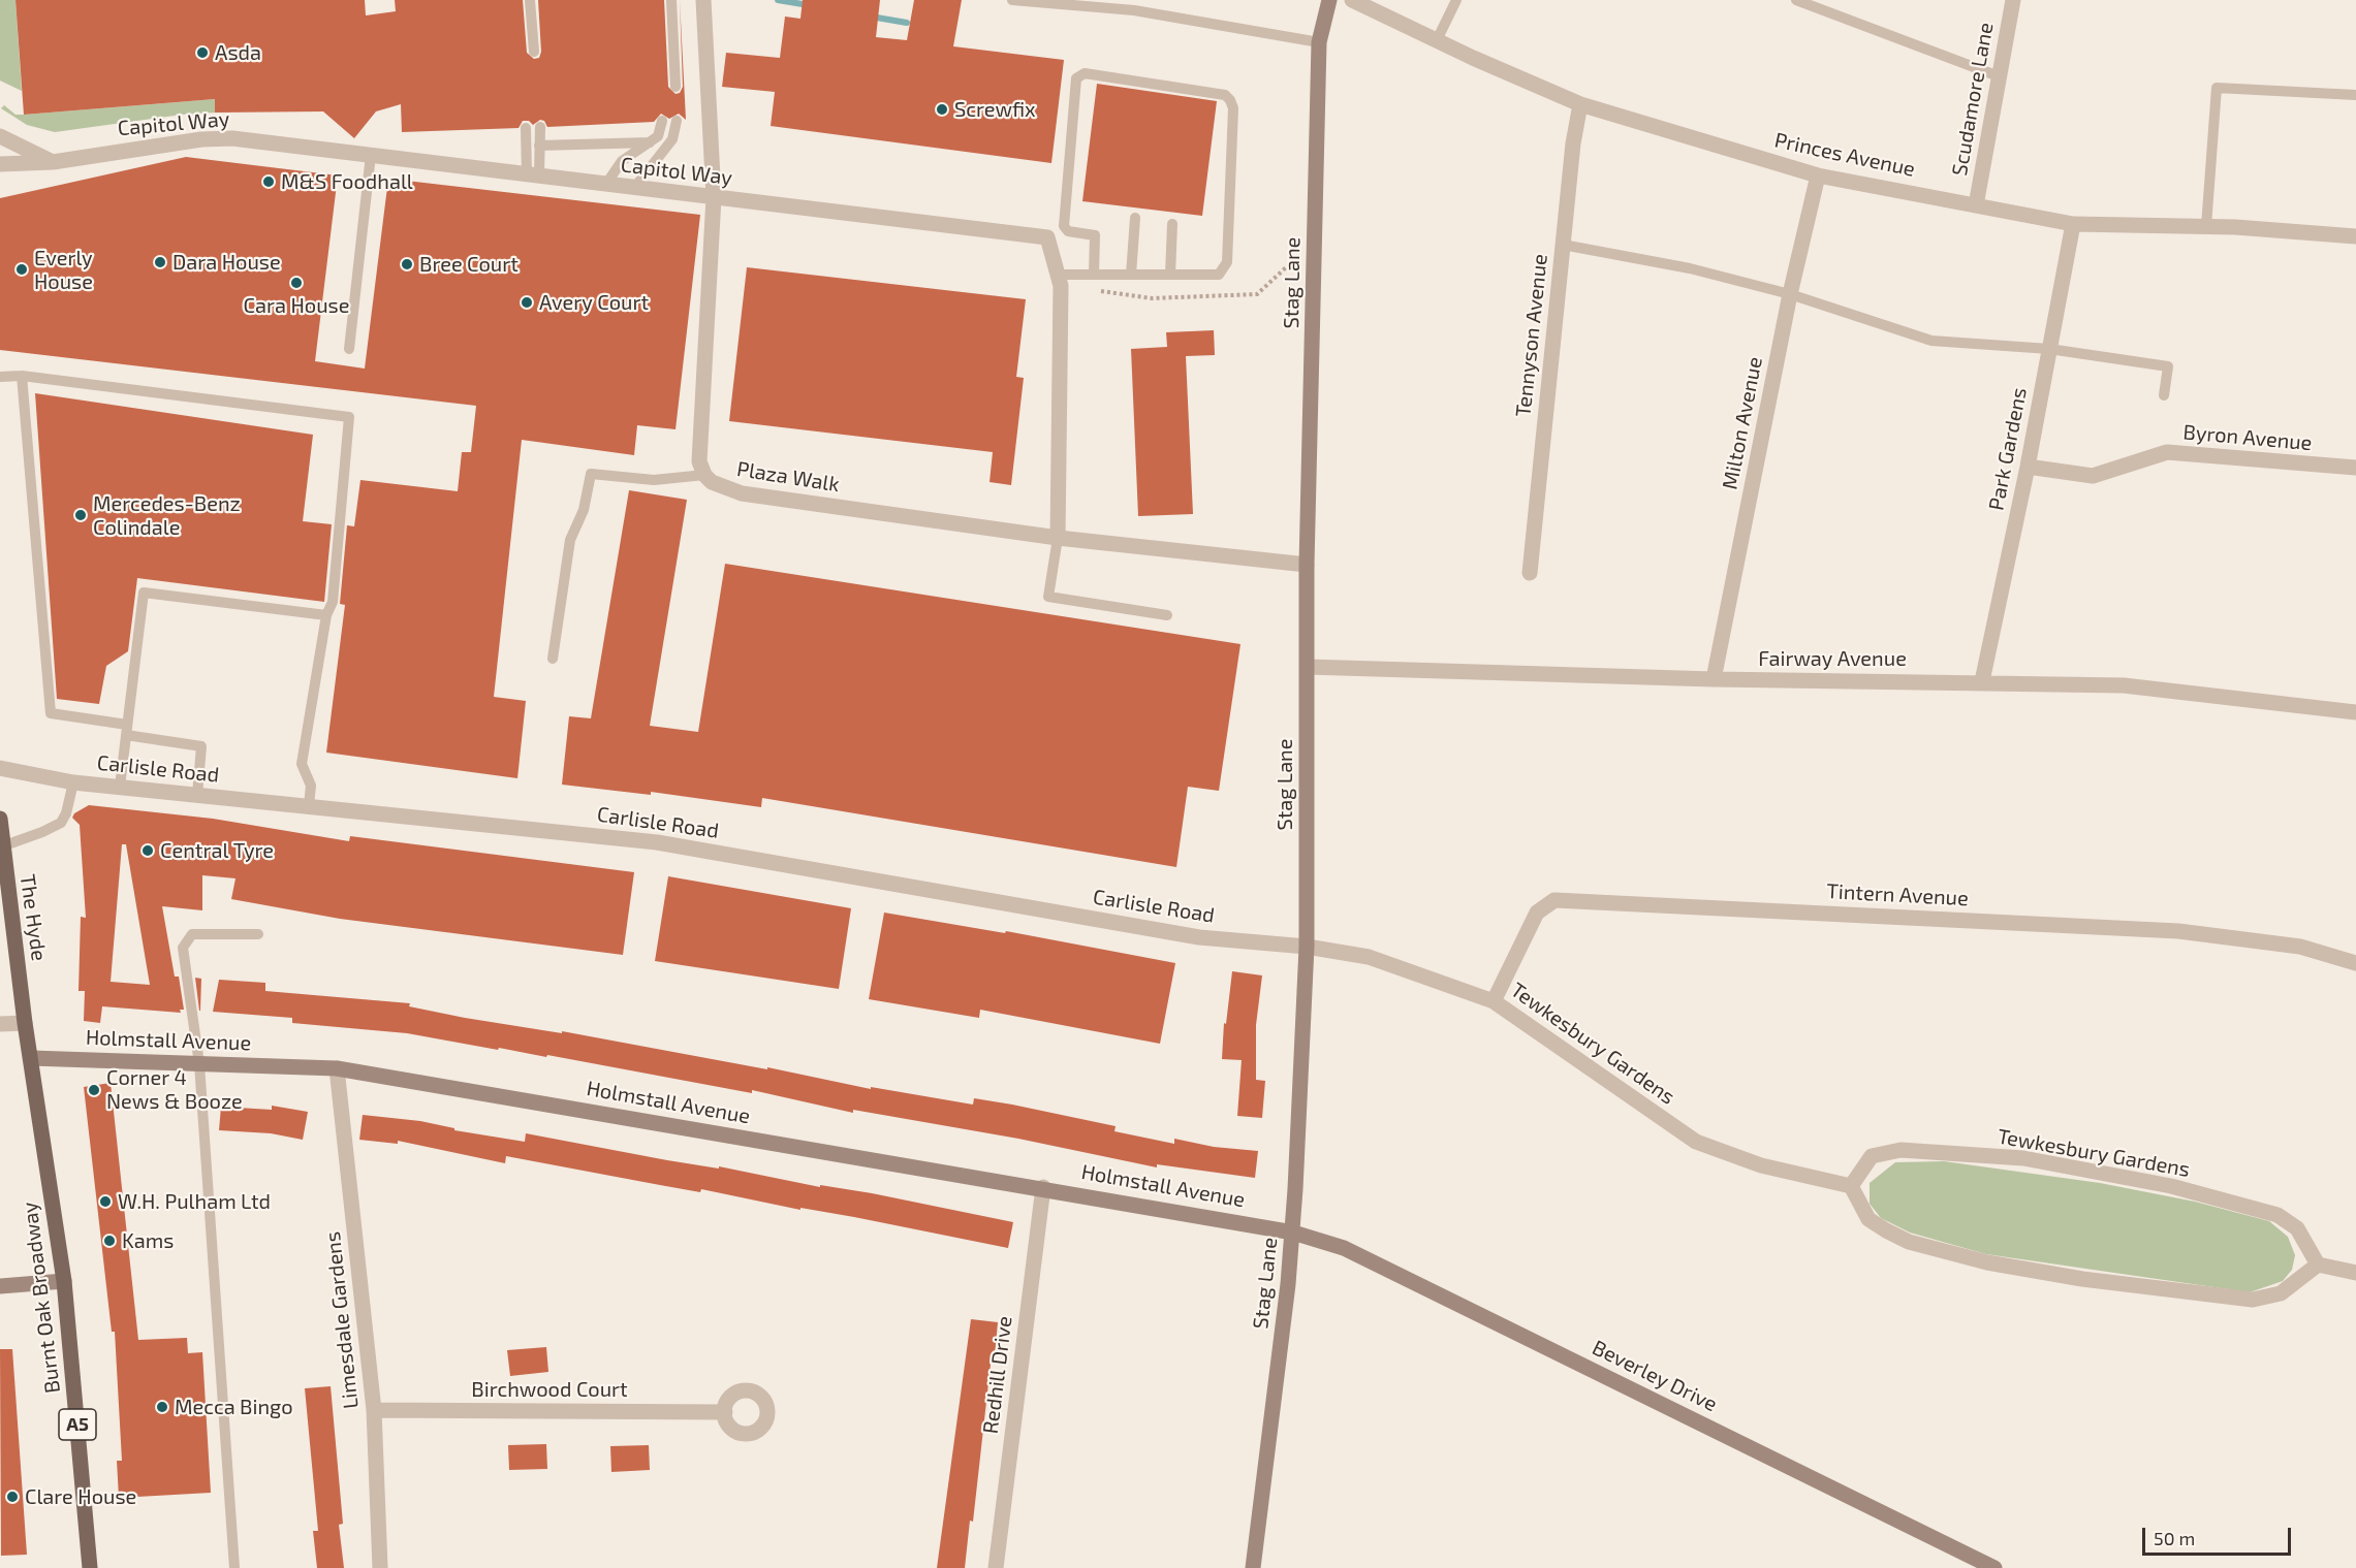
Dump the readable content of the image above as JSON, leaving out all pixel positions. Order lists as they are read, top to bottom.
{
  "streets": {
    "main road": ["The Hyde", "Burnt Oak Broadway", "A5"],
    "street": [
      "Scudamore Lane",
      "Capitol Way",
      "Princes Avenue",
      "Stag Lane",
      "Tennyson Avenue",
      "Milton Avenue",
      "Byron Avenue",
      "Park Gardens",
      "Plaza Walk",
      "Fairway Avenue",
      "Carlisle Road",
      "Tintern Avenue",
      "Holmstall Avenue",
      "Tewkesbury Gardens",
      "Limesdale Gardens",
      "Redhill Drive",
      "Beverley Drive",
      "Birchwood Court"
    ]
  },
  "crossings": [
    ["Scudamore Lane", "Princes Avenue"],
    ["Capitol Way", "Plaza Walk"],
    ["Princes Avenue", "Tennyson Avenue"],
    ["Princes Avenue", "Milton Avenue"],
    ["Princes Avenue", "Park Gardens"],
    ["Stag Lane", "Plaza Walk"],
    ["Stag Lane", "Fairway Avenue"],
    ["Stag Lane", "Carlisle Road"],
    ["Stag Lane", "Holmstall Avenue"],
    ["Stag Lane", "Tewkesbury Gardens"],
    ["Stag Lane", "Beverley Drive"],
    ["Milton Avenue", "Fairway Avenue"],
    ["Byron Avenue", "Park Gardens"],
    ["Park Gardens", "Fairway Avenue"],
    ["Carlisle Road", "Tewkesbury Gardens"],
    ["Tintern Avenue", "Tewkesbury Gardens"],
    ["The Hyde", "Burnt Oak Broadway"],
    ["Holmstall Avenue", "Burnt Oak Broadway"],
    ["Holmstall Avenue", "Limesdale Gardens"],
    ["Holmstall Avenue", "Redhill Drive"],
    ["Holmstall Avenue", "Beverley Drive"],
    ["Limesdale Gardens", "Birchwood Court"]
  ],
  "places": [
    "Asda",
    "Screwfix",
    "M&S Foodhall",
    "Dara House",
    "Bree Court",
    "Everly House",
    "Cara House",
    "Avery Court",
    "Mercedes-Benz Colindale",
    "Central Tyre",
    "Corner 4 News & Booze",
    "W.H. Pulham Ltd",
    "Kams",
    "Mecca Bingo",
    "Clare House"
  ],
  "scale_bar": "50 m"
}
